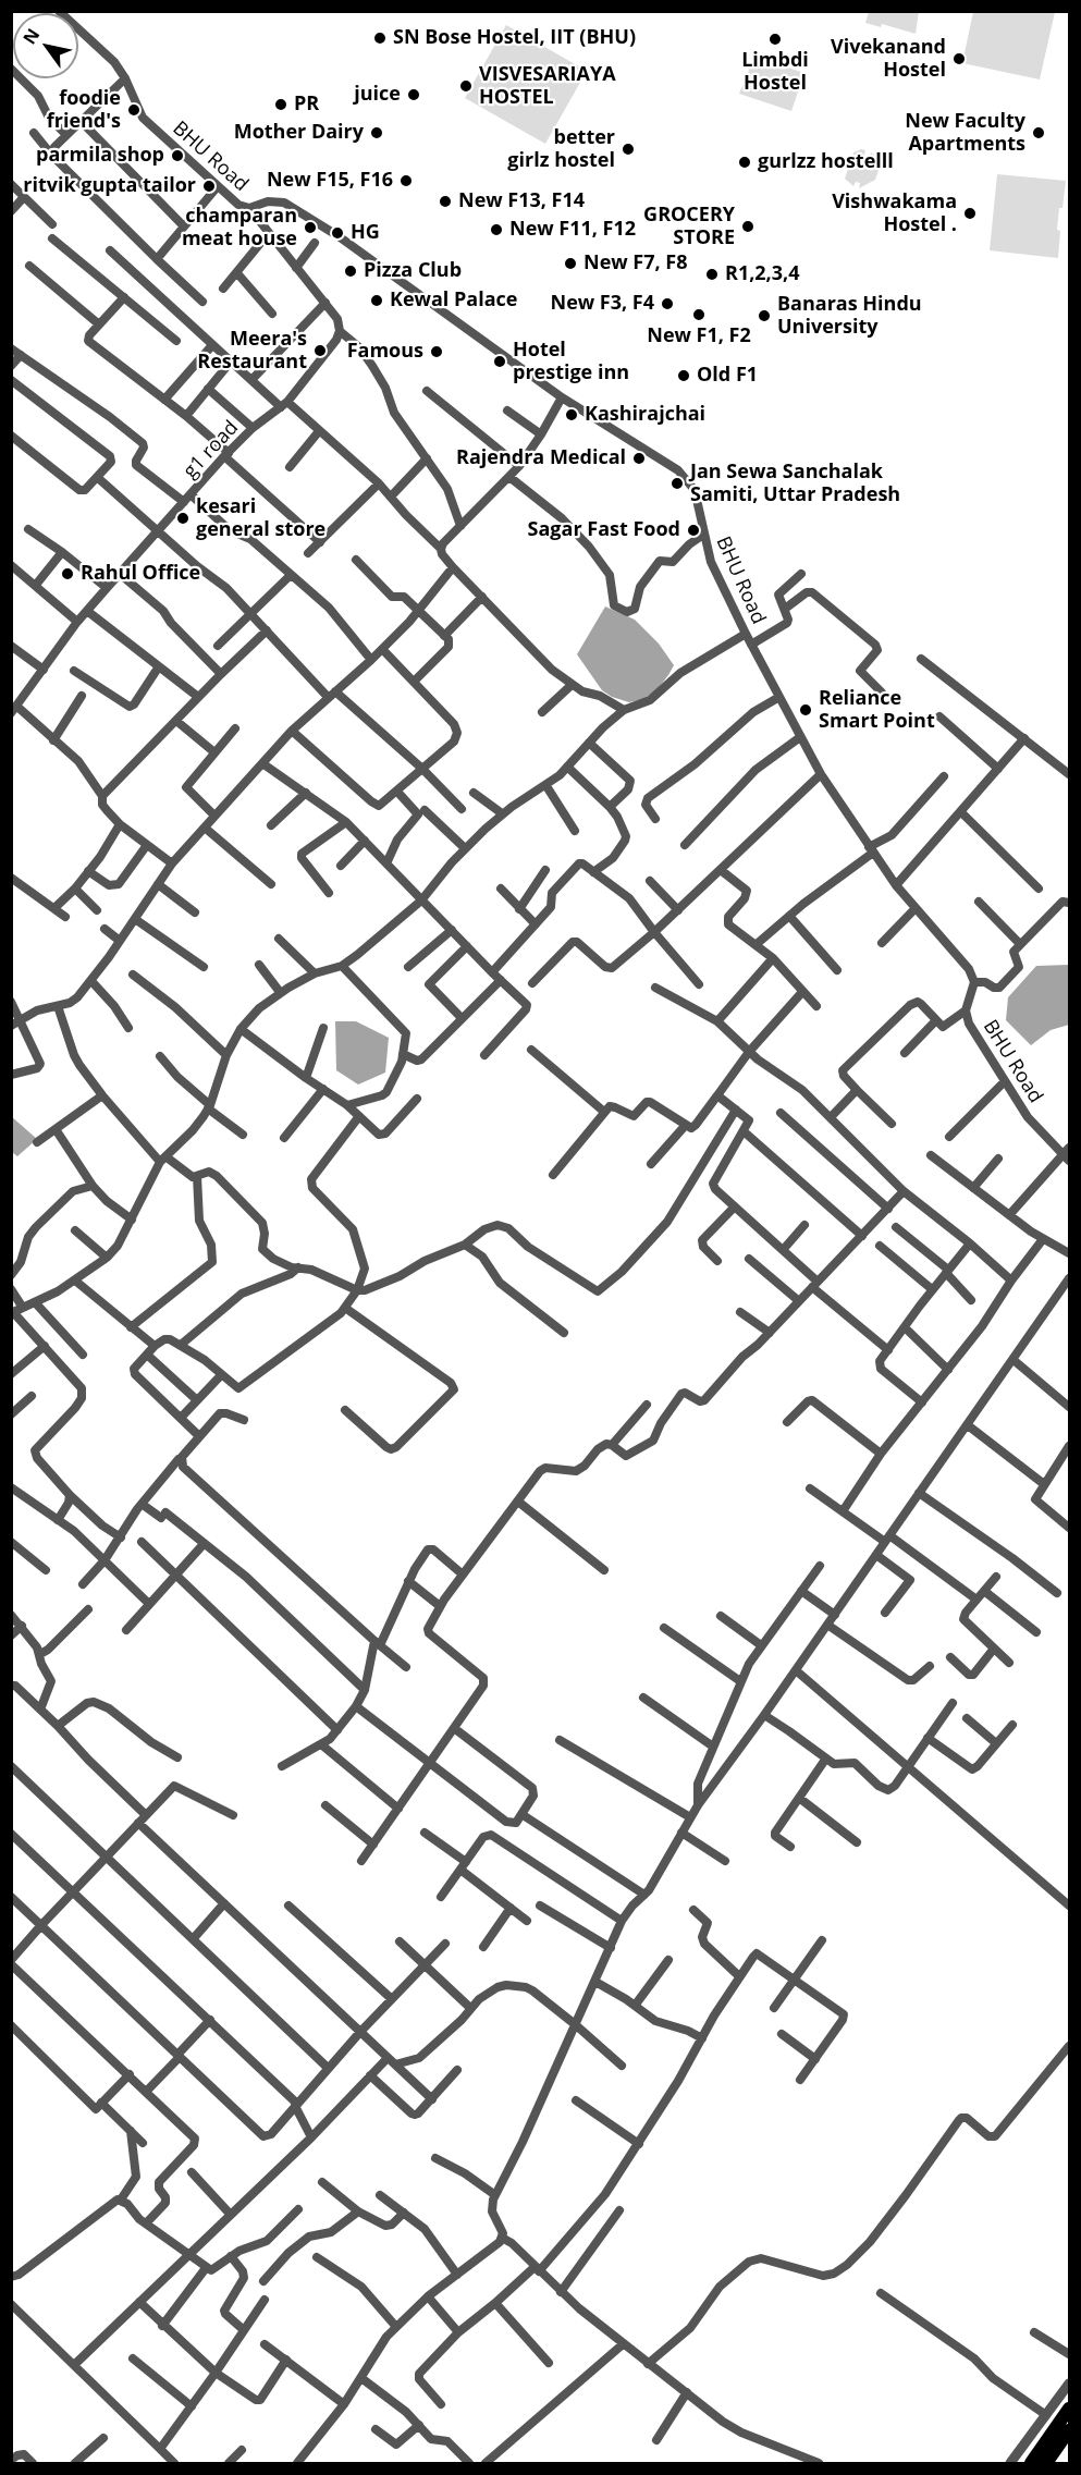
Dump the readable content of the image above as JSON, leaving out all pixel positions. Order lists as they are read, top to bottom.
{
  "streets": {
    "street": ["BHU Road", "g1 road"]
  },
  "places": [
    "SN Bose Hostel, IIT (BHU)",
    "Limbdi Hostel",
    "Vivekanand Hostel",
    "VISVESARIAYA HOSTEL",
    "juice",
    "PR",
    "foodie friend's",
    "Mother Dairy",
    "New Faculty Apartments",
    "better girlz hostel",
    "parmila shop",
    "gurlzz hostelll",
    "New F15, F16",
    "ritvik gupta tailor",
    "New F13, F14",
    "Vishwakama Hostel .",
    "GROCERY STORE",
    "champaran meat house",
    "New F11, F12",
    "HG",
    "New F7, F8",
    "Pizza Club",
    "R1,2,3,4",
    "Kewal Palace",
    "New F3, F4",
    "New F1, F2",
    "Banaras Hindu University",
    "Meera's Restaurant",
    "Famous",
    "Hotel prestige inn",
    "Old F1",
    "Kashirajchai",
    "Rajendra Medical",
    "Jan Sewa Sanchalak Samiti, Uttar Pradesh",
    "kesari general store",
    "Sagar Fast Food",
    "Rahul Office",
    "Reliance Smart Point"
  ],
  "north": "top left"
}
